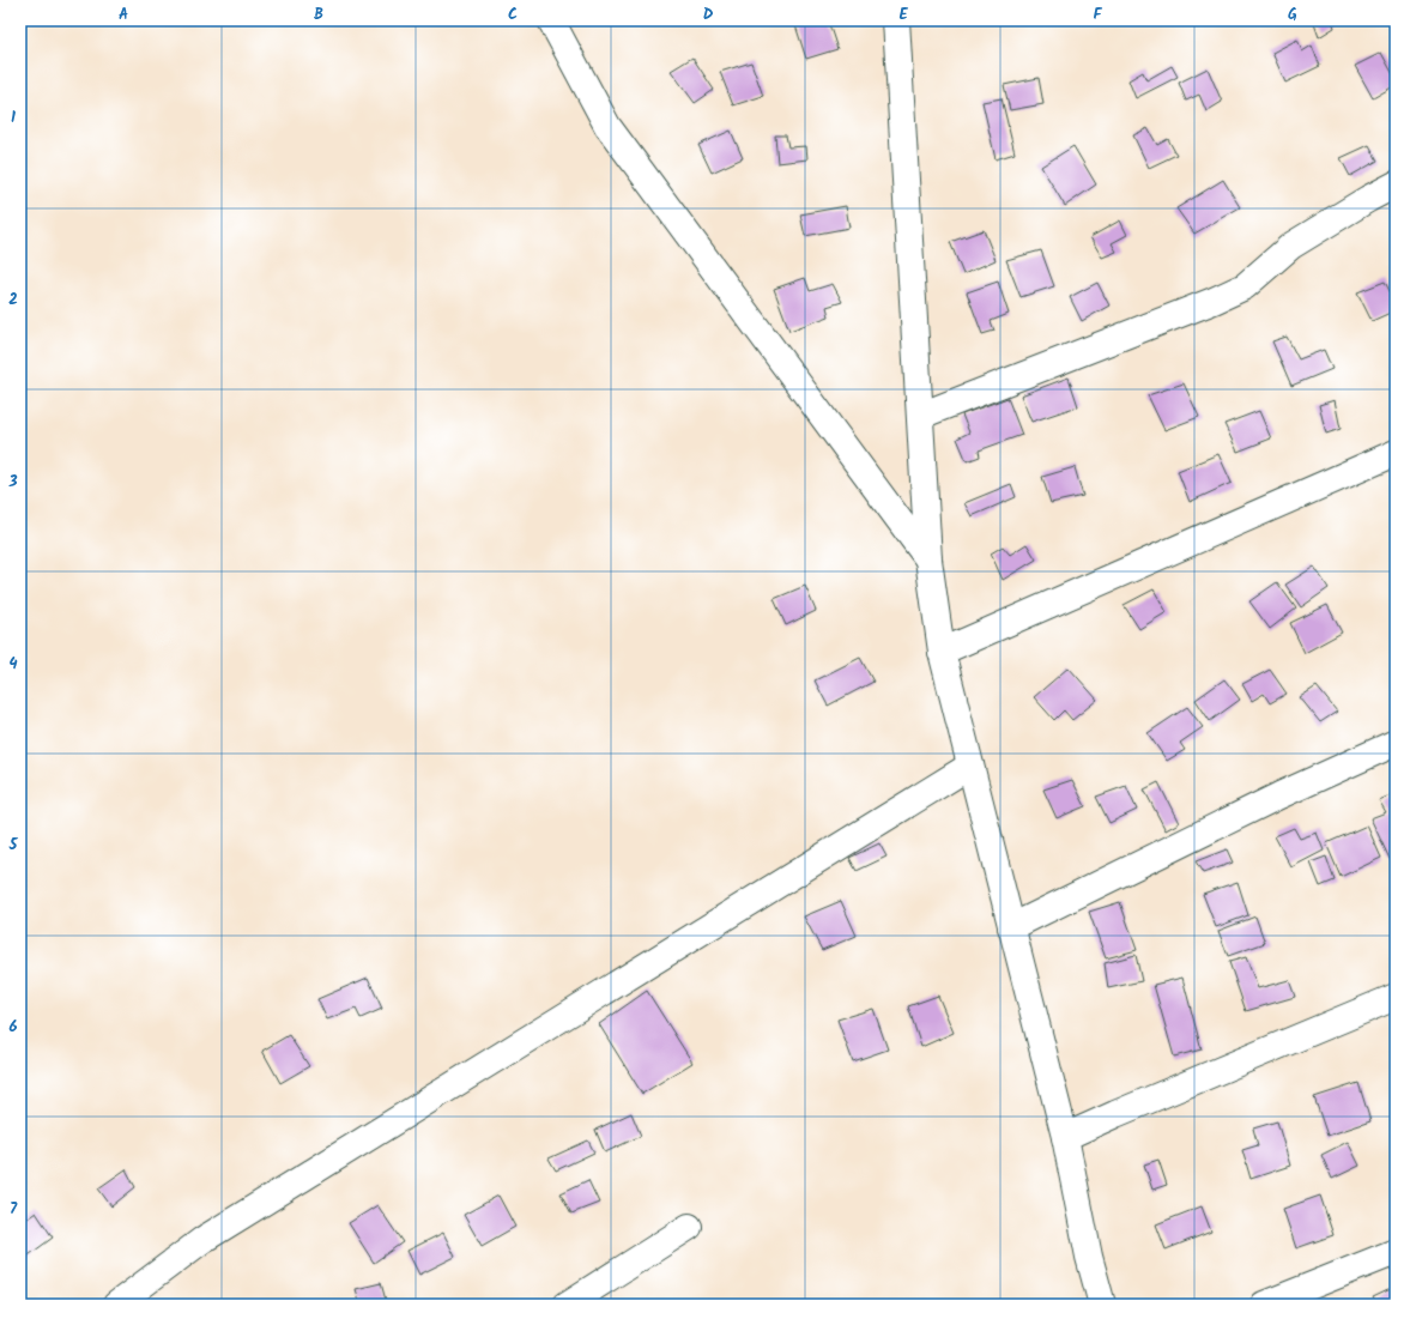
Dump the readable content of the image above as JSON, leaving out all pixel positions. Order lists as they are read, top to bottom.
{
  "grid": {
    "columns": [
      "A",
      "B",
      "C",
      "D",
      "E",
      "F",
      "G"
    ],
    "rows": [
      "1",
      "2",
      "3",
      "4",
      "5",
      "6",
      "7"
    ]
  }
}
